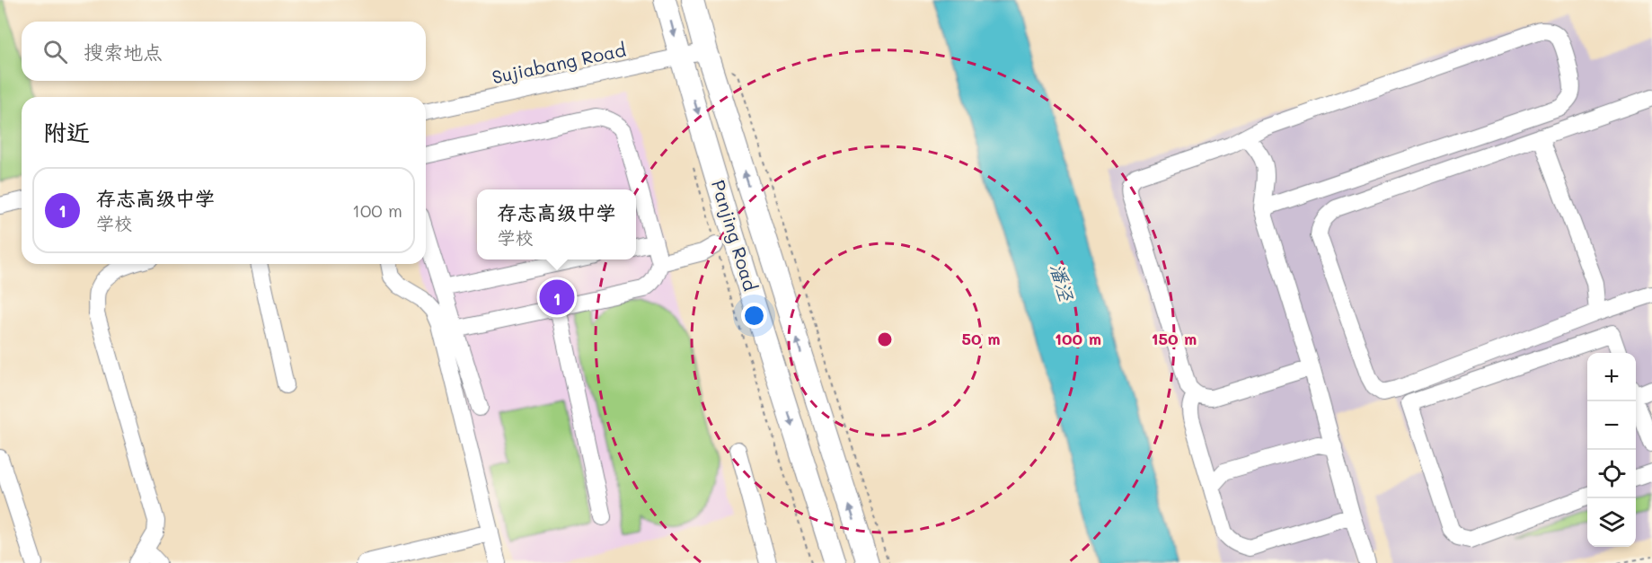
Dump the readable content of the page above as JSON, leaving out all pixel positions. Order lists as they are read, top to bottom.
{
  "streets": {
    "main road": ["Panjing Road"],
    "street": ["Sujiabang Road"]
  },
  "crossings": [
    ["Sujiabang Road", "Panjing Road"]
  ],
  "water": ["潘泾"],
  "page": {
    "search": "搜索地点",
    "heading": "附近",
    "list": [
      {
        "mark": "1",
        "name": "存志高级中学",
        "note": "学校",
        "value": "100 m"
      }
    ],
    "popup": ["存志高级中学", "学校"],
    "pins": "1",
    "map_buttons": ["+", "−"]
  },
  "rings": ["50 m", "100 m", "150 m"]
}
